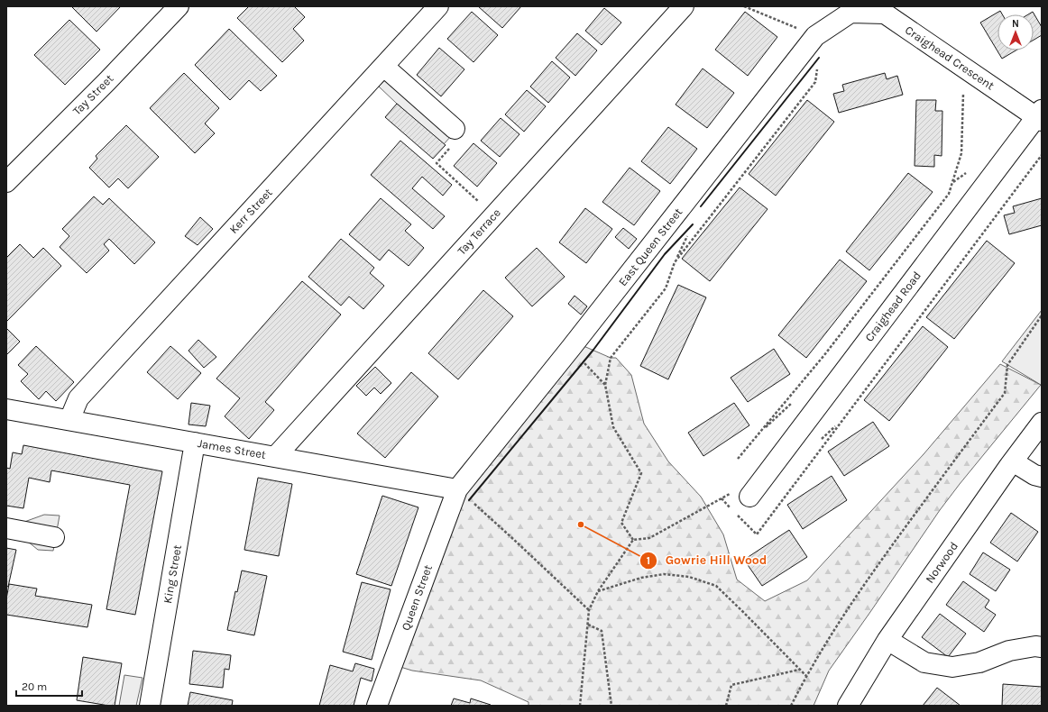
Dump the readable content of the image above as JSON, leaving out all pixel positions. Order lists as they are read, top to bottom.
{
  "streets": {
    "street": [
      "Craighead Crescent",
      "Tay Street",
      "Kerr Street",
      "Tay Terrace",
      "East Queen Street",
      "Craighead Road",
      "James Street",
      "Norwood",
      "King Street",
      "Queen Street"
    ]
  },
  "crossings": [
    ["Craighead Crescent", "East Queen Street"],
    ["Craighead Crescent", "Craighead Road"],
    ["Kerr Street", "James Street"],
    ["Tay Terrace", "James Street"],
    ["East Queen Street", "James Street"],
    ["East Queen Street", "Queen Street"],
    ["James Street", "King Street"],
    ["James Street", "Queen Street"]
  ],
  "places": ["Gowrie Hill Wood"],
  "scale_bar": "20 m",
  "north": "top"
}
